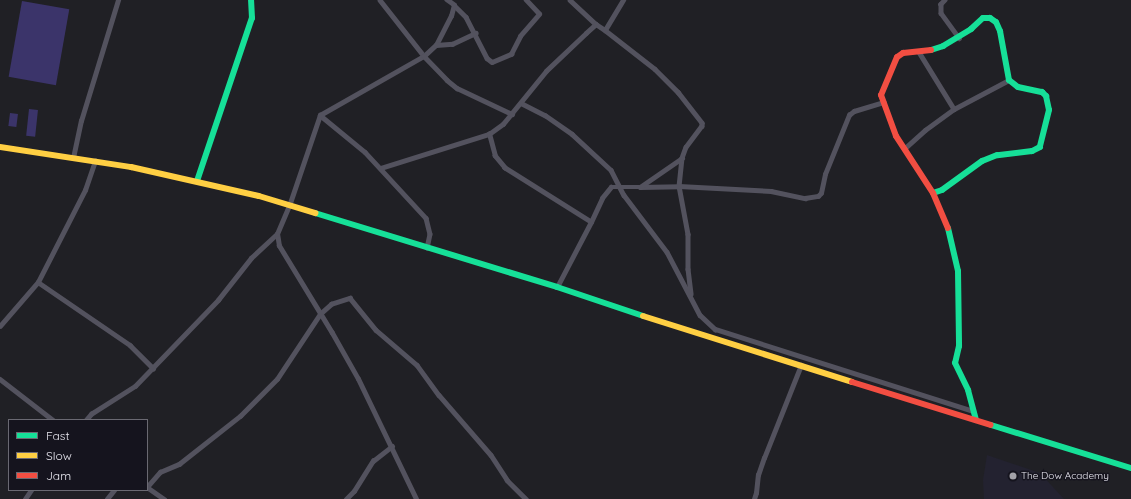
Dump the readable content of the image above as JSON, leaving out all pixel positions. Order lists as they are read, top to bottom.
{
  "places": ["The Dow Academy"],
  "legend": ["Fast", "Slow", "Jam"]
}
